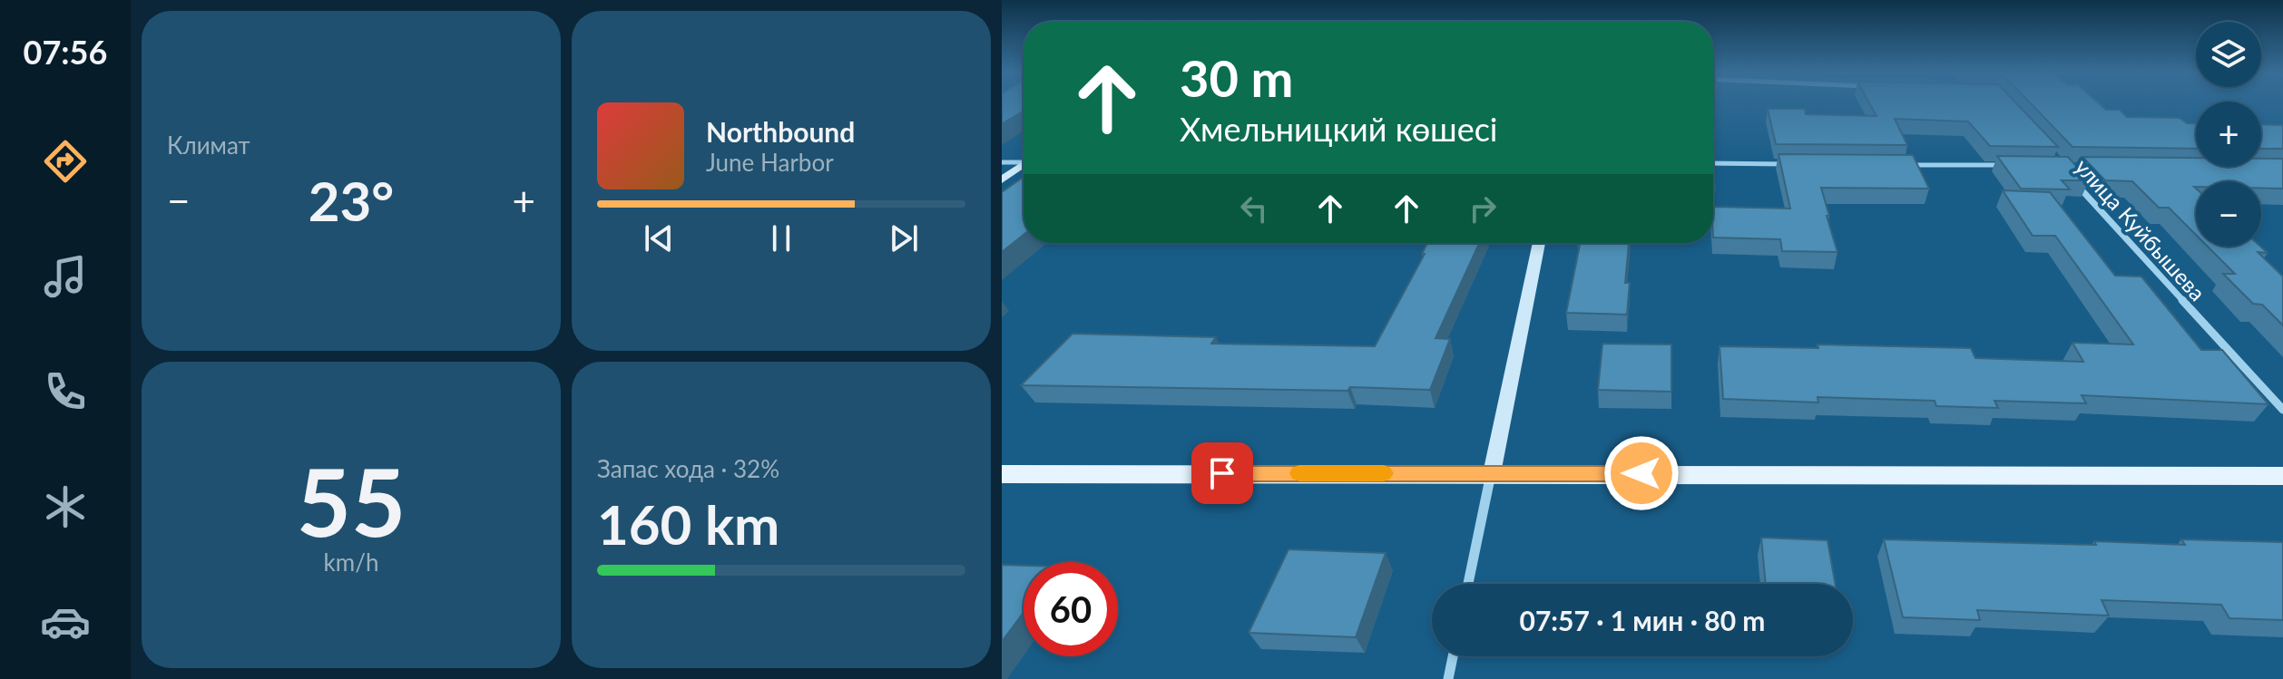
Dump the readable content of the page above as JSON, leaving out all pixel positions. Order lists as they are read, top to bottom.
{
  "streets": {
    "street": ["улица Куйбышева"]
  },
  "page": {
    "tabs": "07:56",
    "tile": [
      "Климат",
      ["55", "km/h"],
      ["Запас хода · 32%", "160 km"]
    ],
    "map_buttons": ["+", "−"],
    "turn": ["30 m", "Хмельницкий көшесі"],
    "song": ["Northbound", "June Harbor"],
    "heat": ["−", "23°", "+"],
    "limit": "60",
    "trip": "07:57 · 1 мин · 80 m"
  }
}
